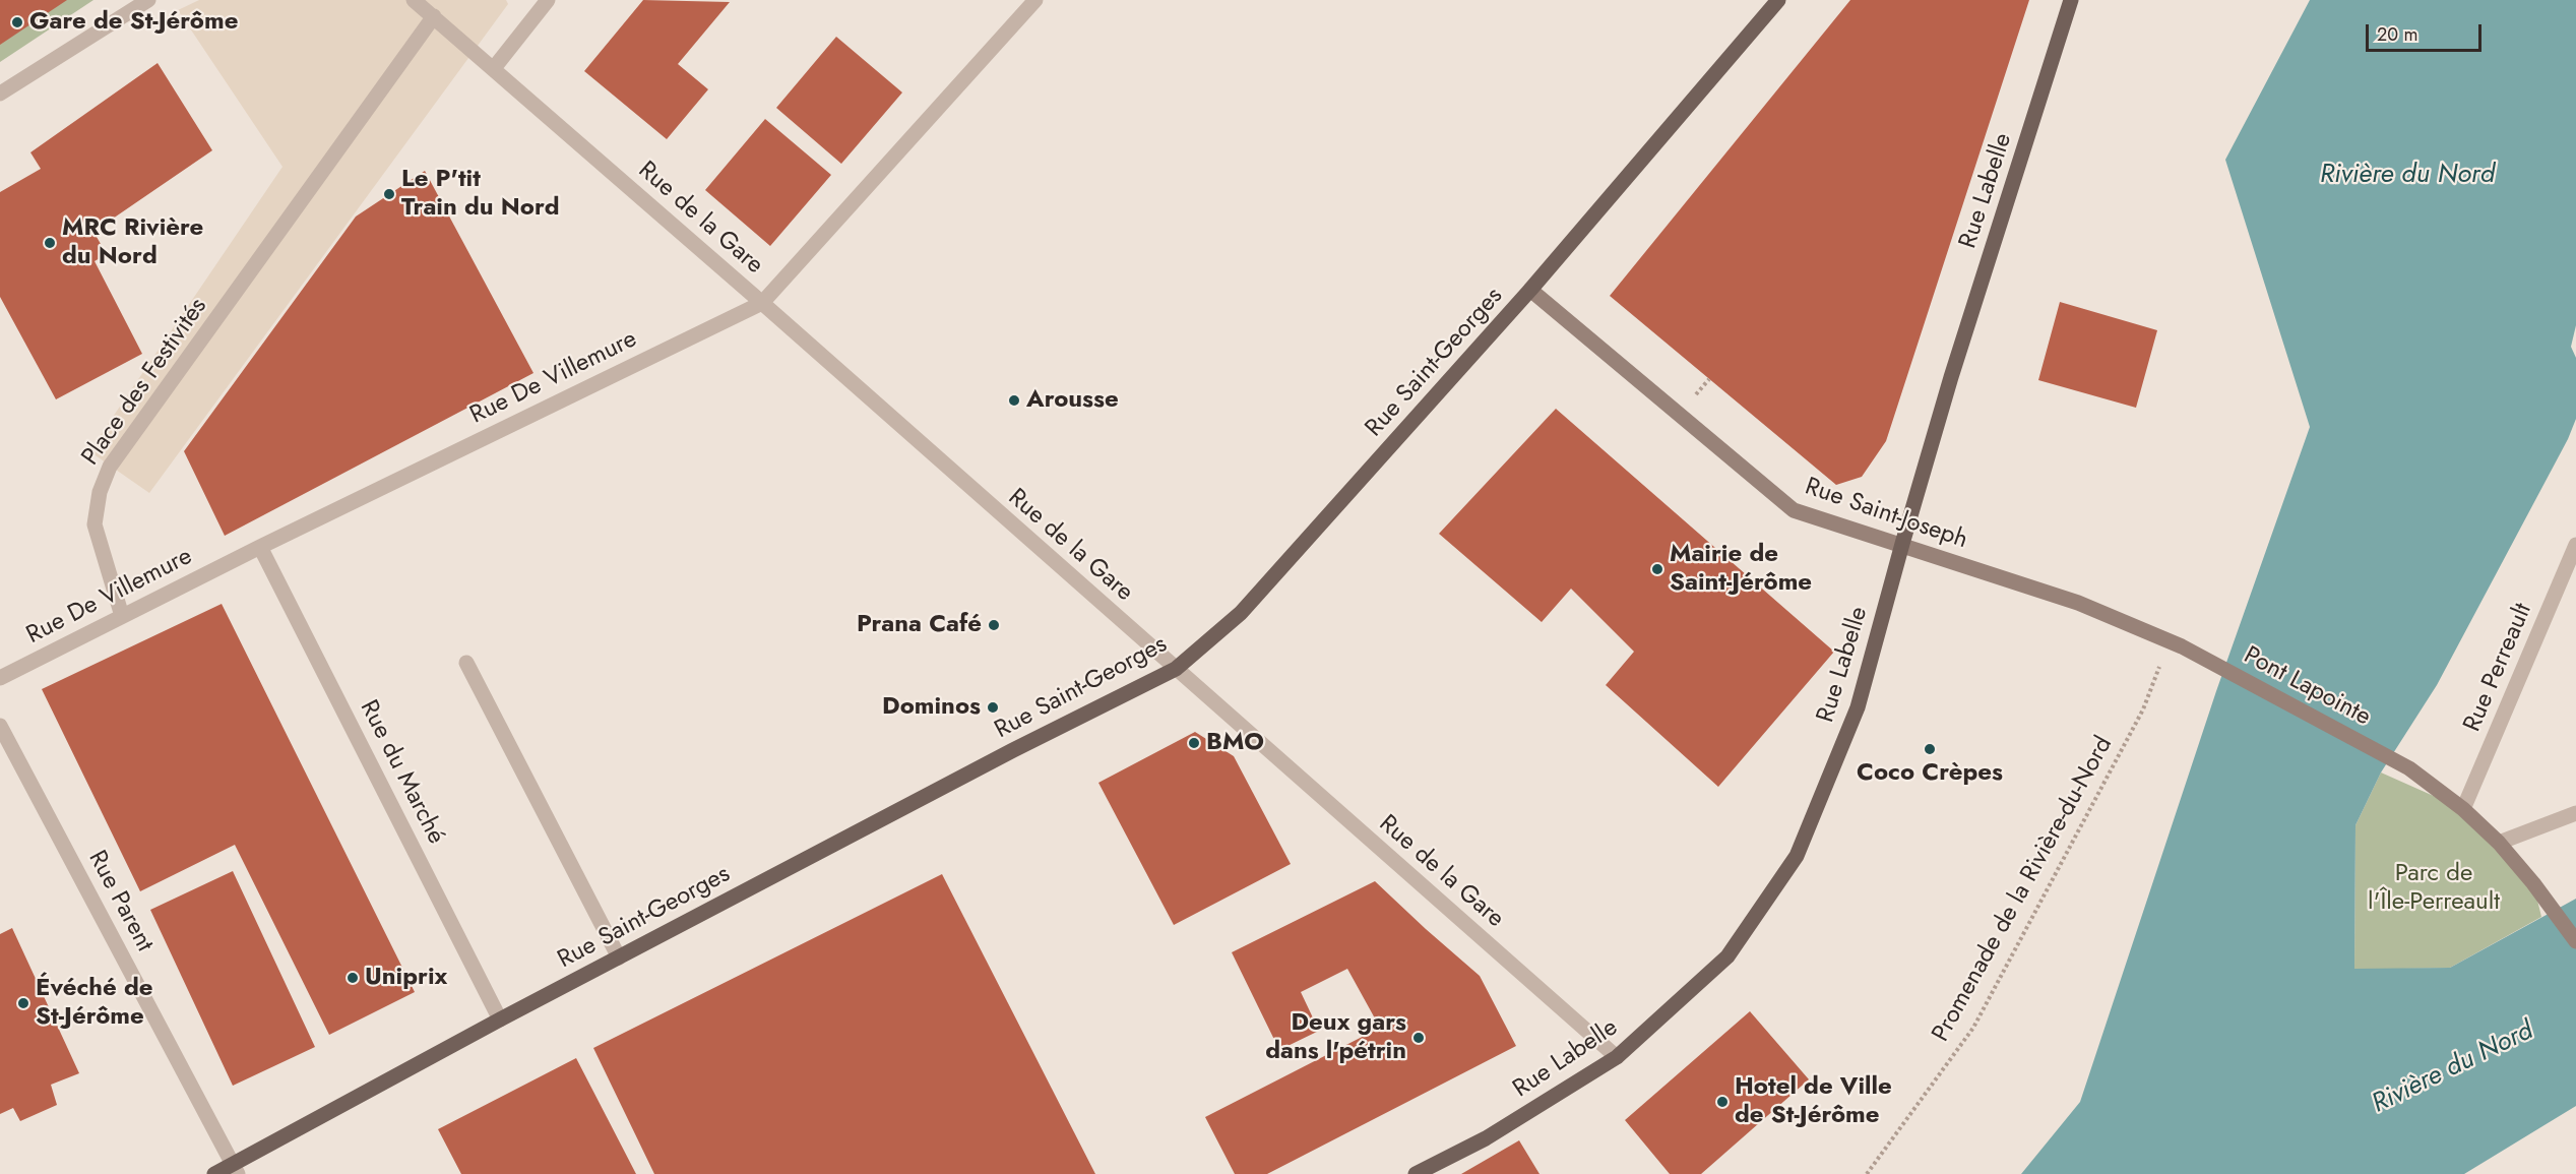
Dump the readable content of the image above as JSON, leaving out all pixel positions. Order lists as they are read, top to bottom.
{
  "streets": {
    "main road": ["Rue Labelle", "Rue Saint-Georges"],
    "street": [
      "Rue de la Gare",
      "Rue De Villemure",
      "Place des Festivités",
      "Rue Saint-Joseph",
      "Rue Perreault",
      "Pont Lapointe",
      "Rue du Marché",
      "Rue Parent"
    ],
    "path": ["Promenade de la Rivière-du-Nord"]
  },
  "crossings": [
    ["Rue Labelle", "Rue de la Gare"],
    ["Rue Labelle", "Rue Saint-Joseph"],
    ["Rue de la Gare", "Rue Saint-Georges"],
    ["Rue de la Gare", "Rue De Villemure"],
    ["Rue de la Gare", "Place des Festivités"],
    ["Rue Saint-Georges", "Rue Saint-Joseph"],
    ["Rue Saint-Georges", "Rue du Marché"],
    ["Rue Saint-Georges", "Rue Parent"],
    ["Rue De Villemure", "Place des Festivités"],
    ["Rue De Villemure", "Rue du Marché"],
    ["Rue Saint-Joseph", "Pont Lapointe"],
    ["Rue Saint-Joseph", "Promenade de la Rivière-du-Nord"],
    ["Rue Perreault", "Pont Lapointe"],
    ["Pont Lapointe", "Promenade de la Rivière-du-Nord"]
  ],
  "water": ["Rivière du Nord"],
  "parks": ["Parc de l'Île-Perreault"],
  "places": [
    "Gare de St-Jérôme",
    "Le P'tit Train du Nord",
    "MRC Rivière du Nord",
    "Arousse",
    "Mairie de Saint-Jérôme",
    "Prana Café",
    "Dominos",
    "BMO",
    "Coco Crèpes",
    "Uniprix",
    "Évéché de St-Jérôme",
    "Deux gars dans l'pétrin",
    "Hotel de Ville de St-Jérôme"
  ],
  "scale_bar": "20 m"
}
